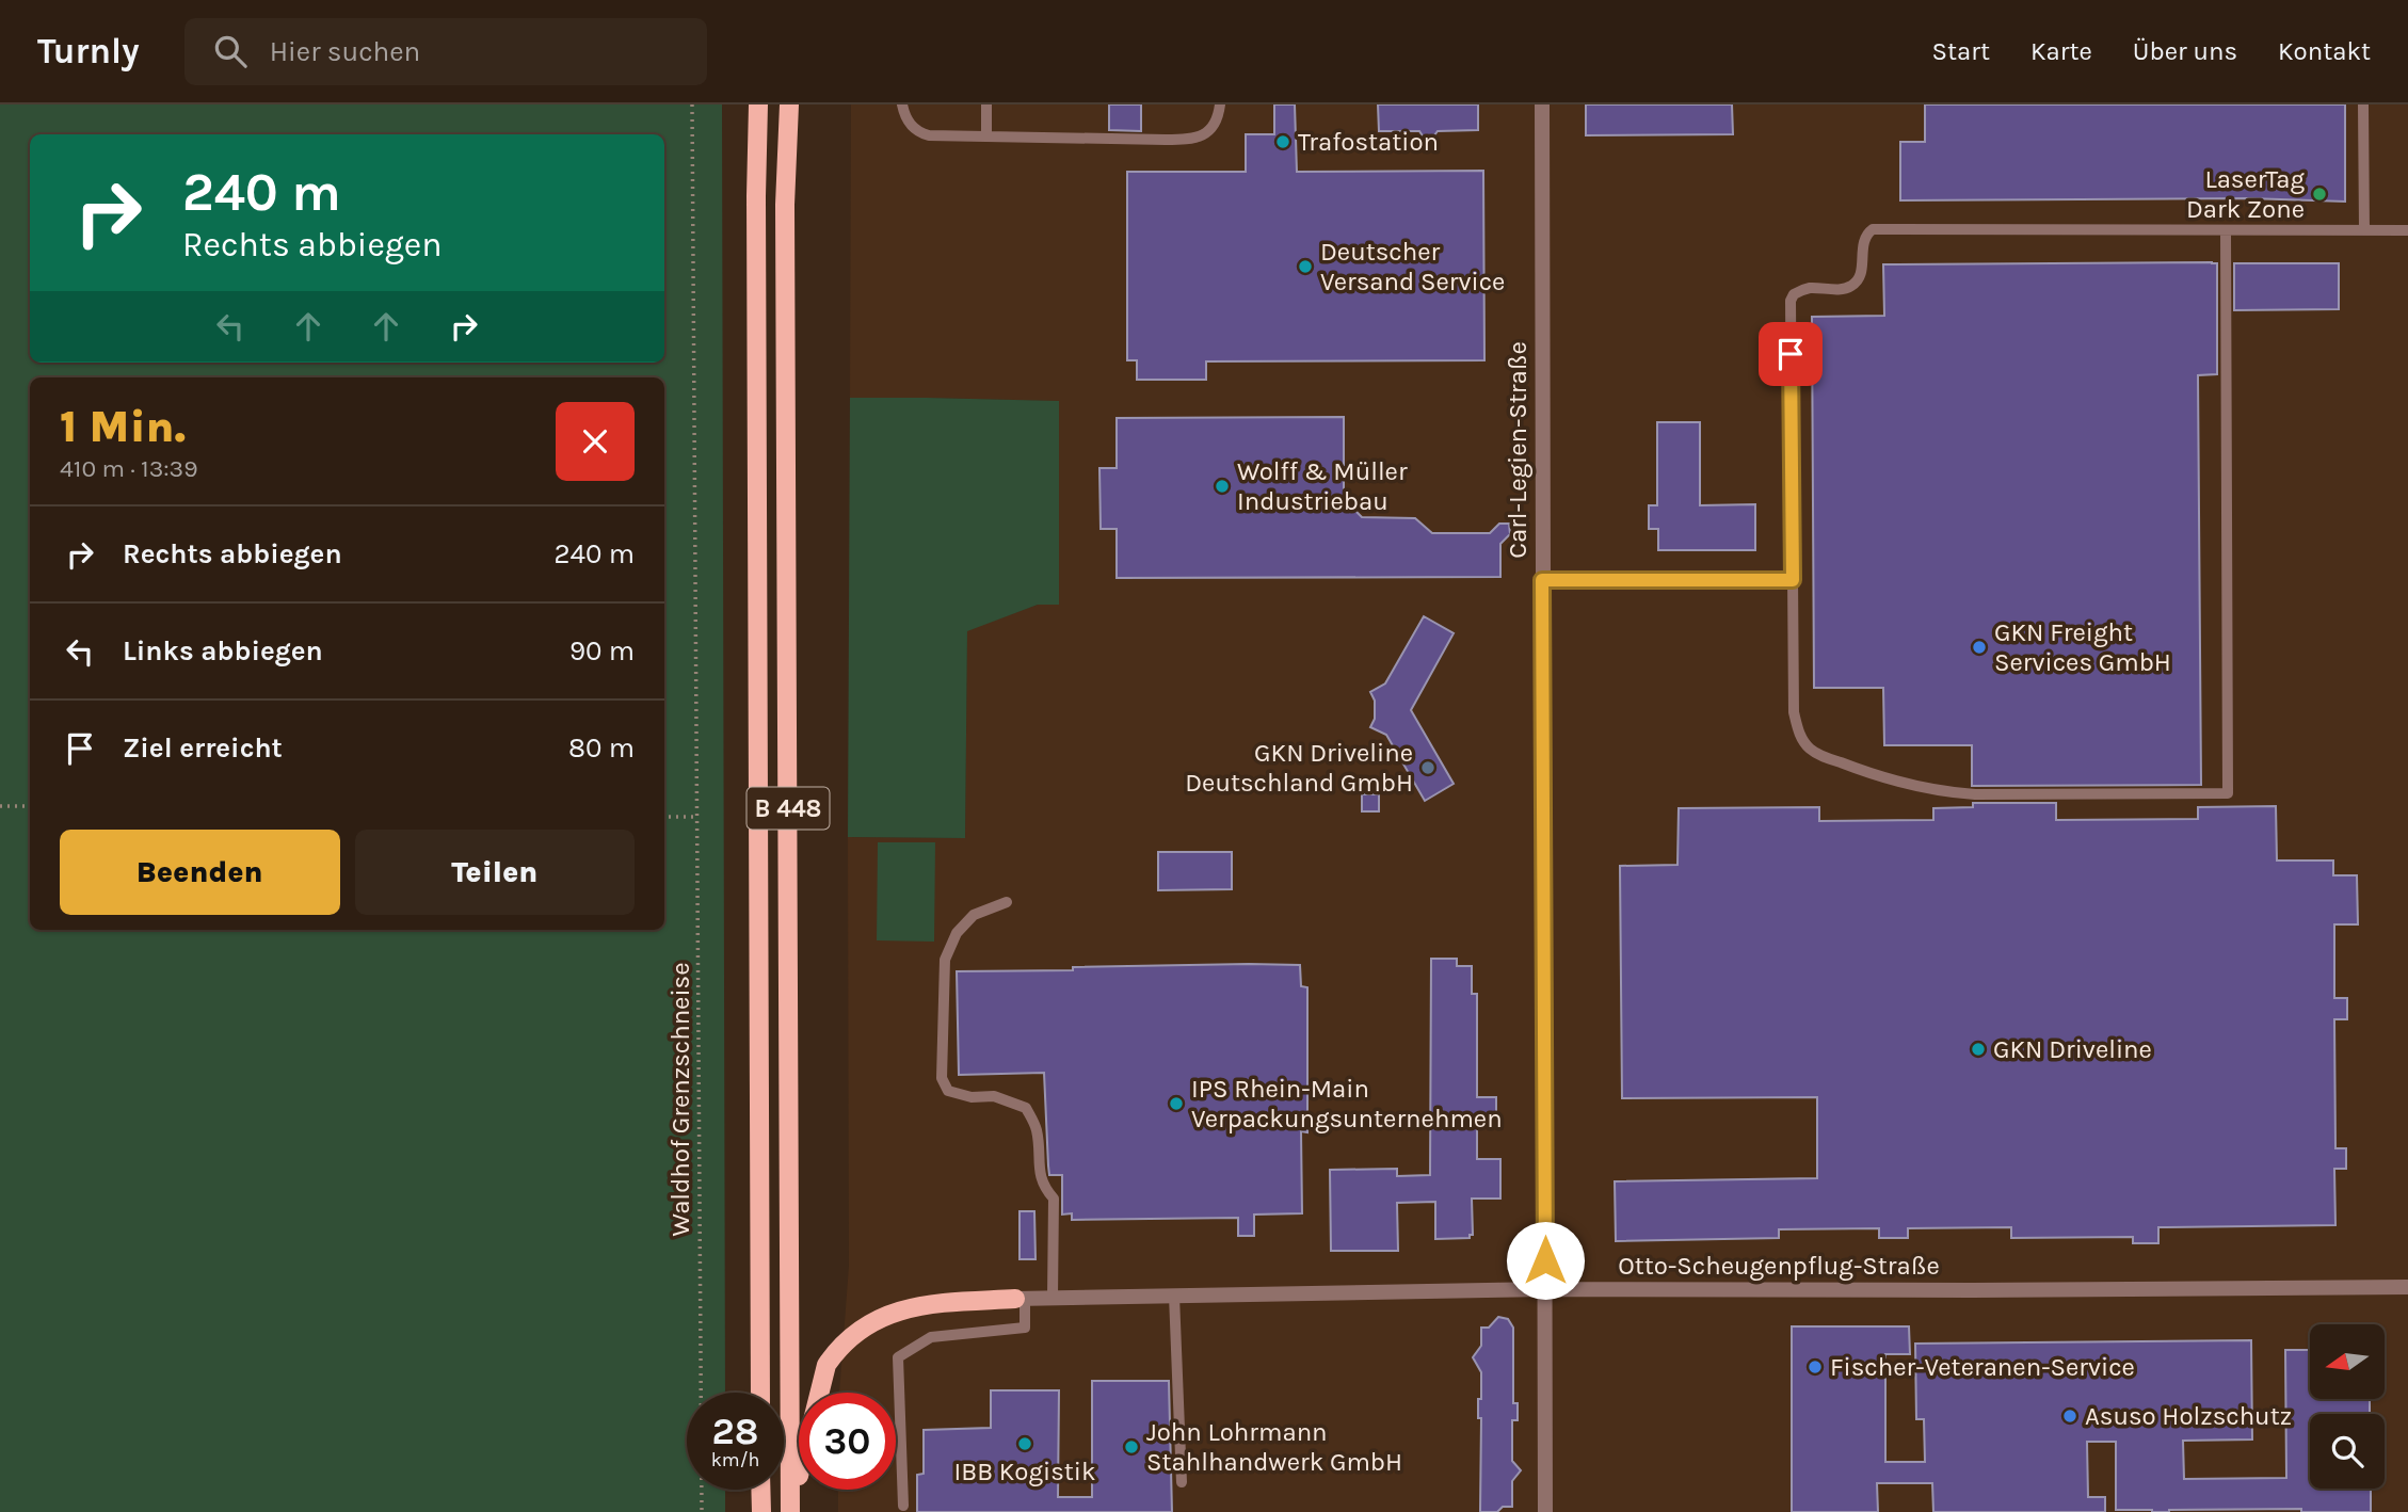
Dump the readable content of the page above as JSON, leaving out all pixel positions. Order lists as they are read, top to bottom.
{
  "streets": {
    "main road": ["B 448"],
    "street": ["Carl-Legien-Straße", "Otto-Scheugenpflug-Straße"],
    "path": ["Waldhof Grenzschneise"]
  },
  "crossings": [
    ["Carl-Legien-Straße", "Otto-Scheugenpflug-Straße"]
  ],
  "places": [
    "Trafostation",
    "LaserTag Dark Zone",
    "Deutscher Versand Service",
    "Wolff & Müller Industriebau",
    "GKN Freight Services GmbH",
    "GKN Driveline Deutschland GmbH",
    "GKN Driveline",
    "IPS Rhein-Main Verpackungsunternehmen",
    "Fischer-Veteranen-Service",
    "Asuso Holzschutz",
    "IBB Kogistik",
    "John Lohrmann Stahlhandwerk GmbH"
  ],
  "north": "left",
  "page": {
    "header": "Turnly",
    "search": "Hier suchen",
    "nav": [
      "Start",
      "Karte",
      "Über uns",
      "Kontakt"
    ],
    "turn": ["240 m", "Rechts abbiegen"],
    "heading": ["1 Min.", "410 m · 13:39"],
    "list": [
      {
        "name": "Rechts abbiegen",
        "value": "240 m"
      },
      {
        "name": "Links abbiegen",
        "value": "90 m"
      },
      {
        "name": "Ziel erreicht",
        "value": "80 m"
      }
    ],
    "buttons": ["Beenden", "Teilen"],
    "speed": "28 km/h",
    "limit": "30"
  }
}
